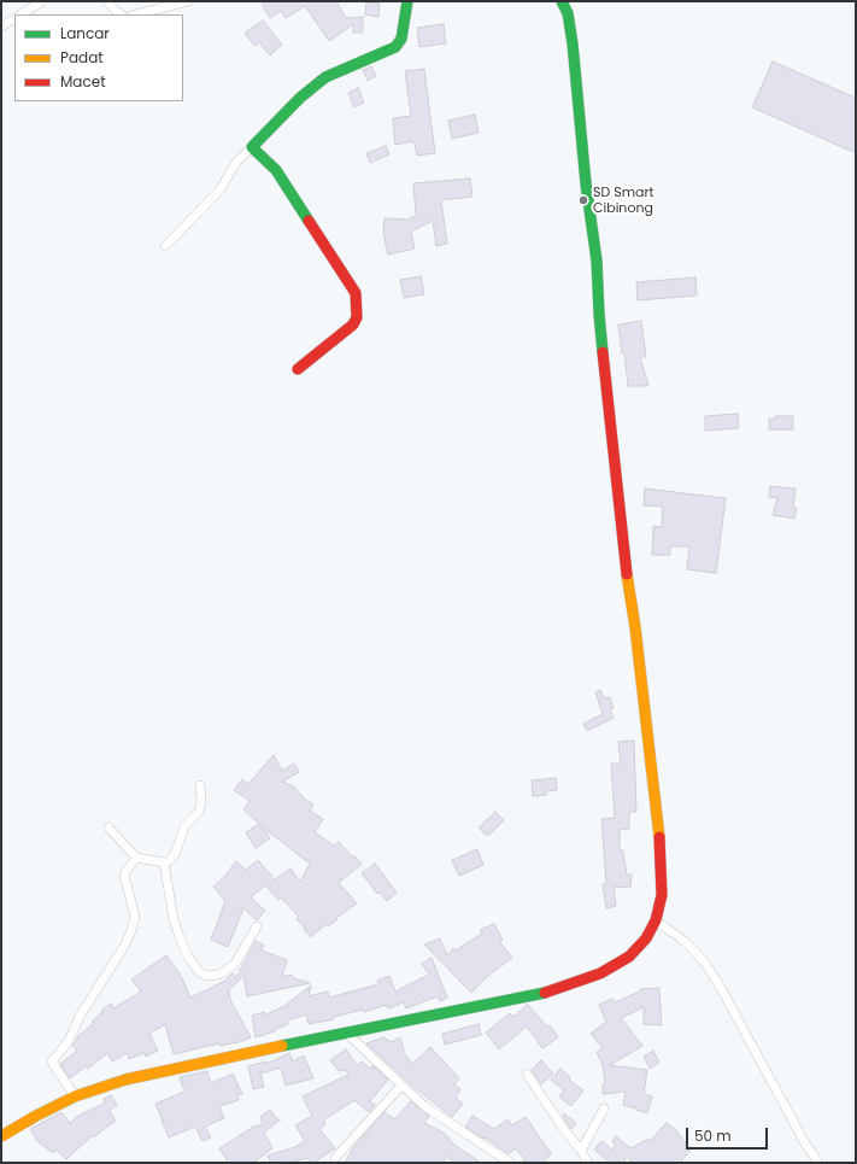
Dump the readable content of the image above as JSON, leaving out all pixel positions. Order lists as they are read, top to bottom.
{
  "places": ["SD Smart Cibinong"],
  "legend": ["Lancar", "Padat", "Macet"],
  "scale_bar": "50 m"
}
